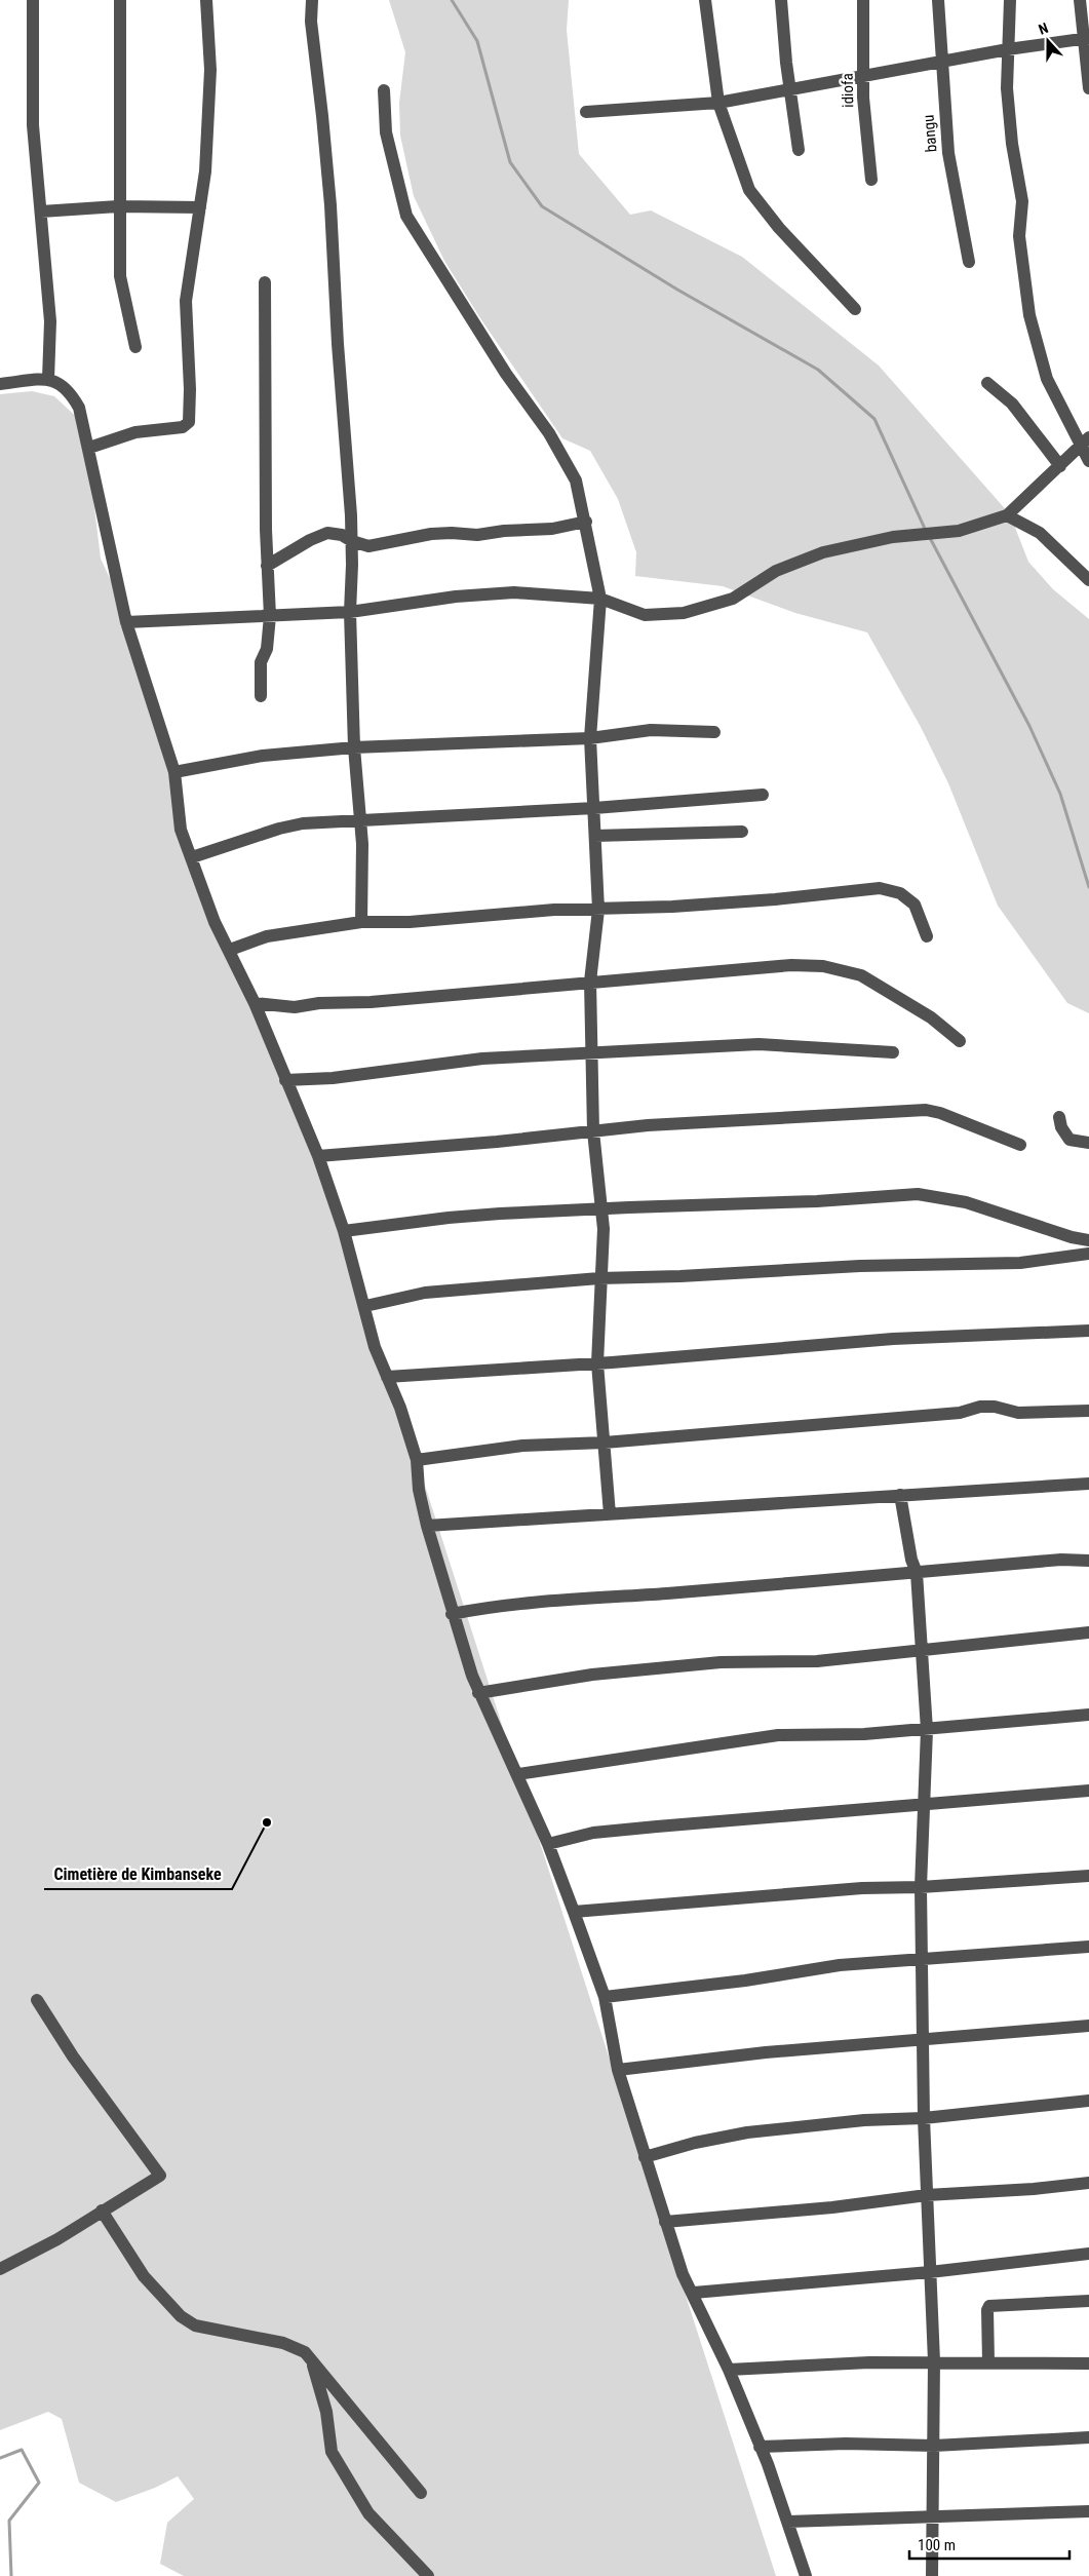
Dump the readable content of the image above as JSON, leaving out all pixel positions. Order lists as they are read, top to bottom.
{
  "streets": {
    "street": ["idiofa", "bangu"]
  },
  "places": ["Cimetière de Kimbanseke"],
  "scale_bar": "100 m",
  "north": "top"
}
